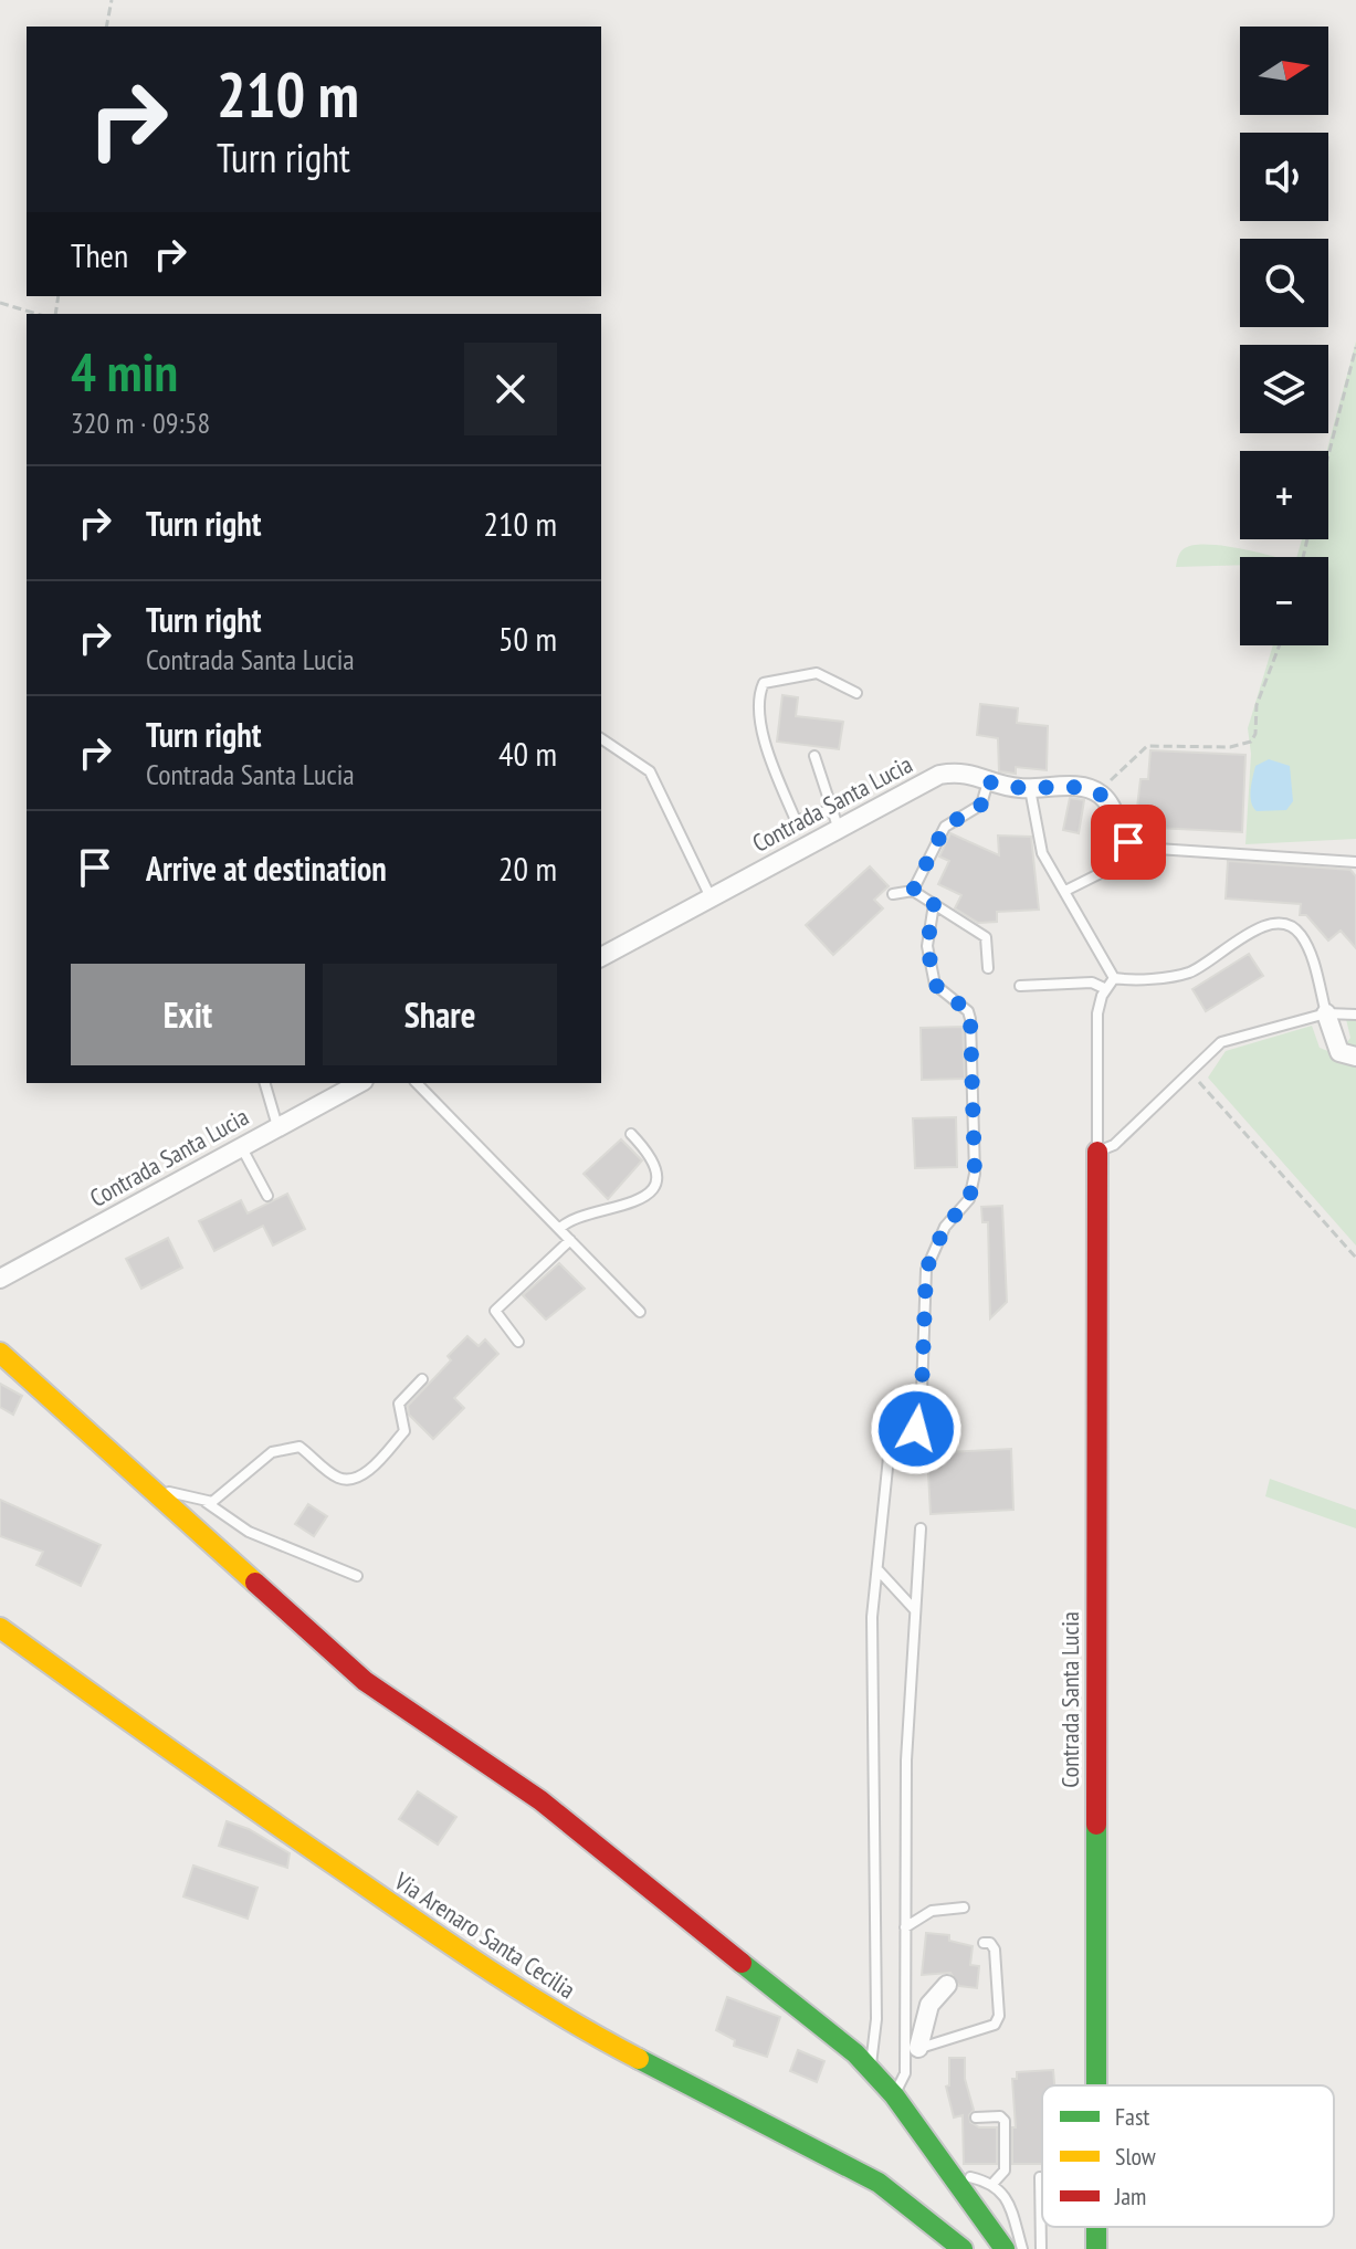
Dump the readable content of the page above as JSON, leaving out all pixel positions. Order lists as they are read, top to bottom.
{
  "streets": {
    "street": ["Contrada Santa Lucia", "Via Arenaro Santa Cecilia"]
  },
  "legend": ["Fast", "Slow", "Jam"],
  "north": "right",
  "page": {
    "map_buttons": ["+", "−"],
    "turn": ["210 m", "Turn right"],
    "then": "Then",
    "heading": ["4 min", "320 m · 09:58"],
    "list": [
      {
        "name": "Turn right",
        "value": "210 m"
      },
      {
        "name": "Turn right",
        "note": "Contrada Santa Lucia",
        "value": "50 m"
      },
      {
        "name": "Turn right",
        "note": "Contrada Santa Lucia",
        "value": "40 m"
      },
      {
        "name": "Arrive at destination",
        "value": "20 m"
      }
    ],
    "buttons": ["Exit", "Share"]
  }
}
